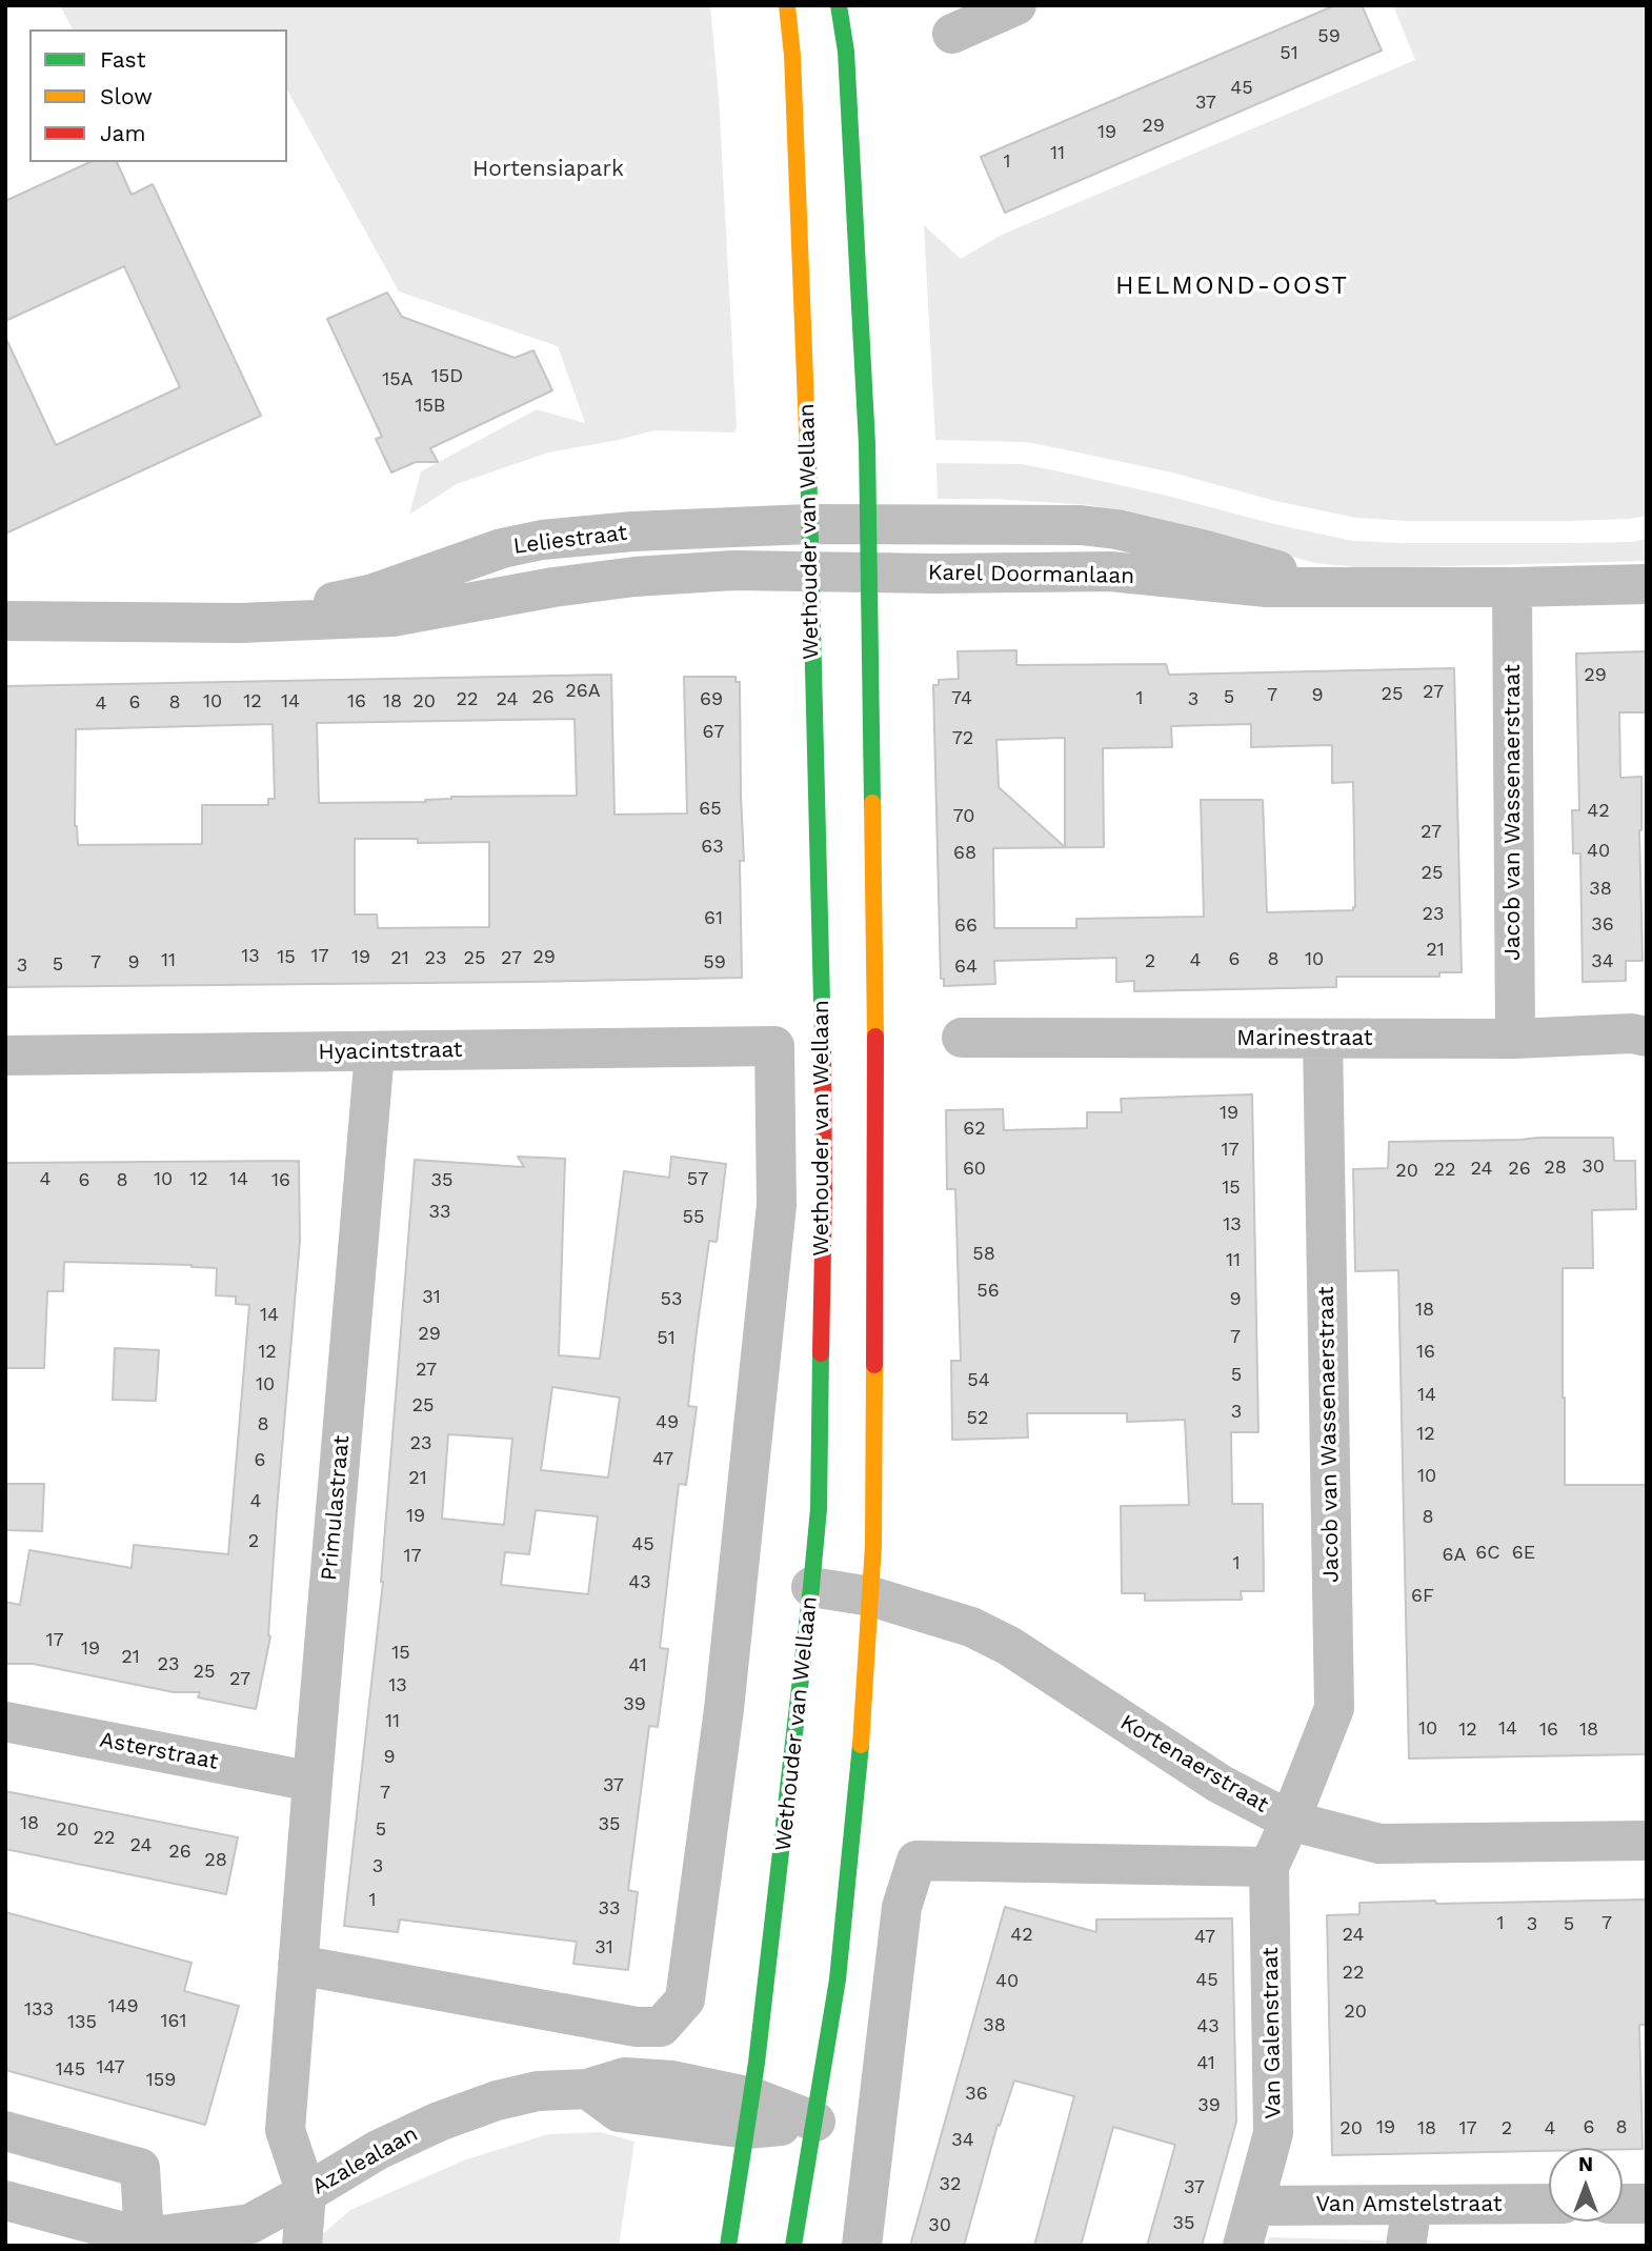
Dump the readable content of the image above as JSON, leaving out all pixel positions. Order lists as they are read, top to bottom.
{
  "streets": {
    "main road": ["Wethouder van Wellaan"],
    "street": [
      "Leliestraat",
      "Karel Doormanlaan",
      "Jacob van Wassenaerstraat",
      "Marinestraat",
      "Hyacintstraat",
      "Primulastraat",
      "Asterstraat",
      "Kortenaerstraat",
      "Van Galenstraat",
      "Azalealaan",
      "Van Amstelstraat"
    ]
  },
  "crossings": [
    ["Wethouder van Wellaan", "Leliestraat"],
    ["Wethouder van Wellaan", "Karel Doormanlaan"],
    ["Wethouder van Wellaan", "Hyacintstraat"],
    ["Wethouder van Wellaan", "Primulastraat"],
    ["Wethouder van Wellaan", "Kortenaerstraat"],
    ["Wethouder van Wellaan", "Azalealaan"],
    ["Leliestraat", "Karel Doormanlaan"],
    ["Karel Doormanlaan", "Jacob van Wassenaerstraat"],
    ["Jacob van Wassenaerstraat", "Marinestraat"],
    ["Jacob van Wassenaerstraat", "Kortenaerstraat"],
    ["Jacob van Wassenaerstraat", "Van Galenstraat"],
    ["Hyacintstraat", "Primulastraat"],
    ["Primulastraat", "Asterstraat"],
    ["Primulastraat", "Azalealaan"],
    ["Kortenaerstraat", "Van Galenstraat"],
    ["Van Galenstraat", "Van Amstelstraat"]
  ],
  "districts": ["HELMOND-OOST"],
  "parks": ["Hortensiapark"],
  "house_numbers": [
    "59",
    "51",
    "45",
    "37",
    "29",
    "19",
    "11",
    "1",
    "15D",
    "15A",
    "15B",
    "29",
    "26A",
    "27",
    "25",
    "7",
    "9",
    "26",
    "5",
    "74",
    "1",
    "22",
    "24",
    "69",
    "3",
    "10",
    "12",
    "14",
    "16",
    "18",
    "20",
    "6",
    "8",
    "4",
    "67",
    "72",
    "65",
    "42",
    "70",
    "27",
    "63",
    "40",
    "68",
    "25",
    "38",
    "23",
    "61",
    "36",
    "66",
    "21",
    "13",
    "17",
    "15",
    "19",
    "29",
    "21",
    "23",
    "25",
    "27",
    "6",
    "8",
    "10",
    "11",
    "4",
    "2",
    "34",
    "7",
    "9",
    "59",
    "5",
    "3",
    "64",
    "19",
    "62",
    "17",
    "30",
    "28",
    "60",
    "24",
    "26",
    "22",
    "20",
    "4",
    "10",
    "12",
    "14",
    "57",
    "6",
    "8",
    "16",
    "35",
    "15",
    "33",
    "55",
    "13",
    "58",
    "11",
    "56",
    "31",
    "53",
    "9",
    "18",
    "14",
    "29",
    "7",
    "51",
    "12",
    "16",
    "27",
    "5",
    "54",
    "10",
    "14",
    "25",
    "3",
    "52",
    "49",
    "8",
    "12",
    "23",
    "47",
    "6",
    "10",
    "21",
    "4",
    "19",
    "8",
    "2",
    "45",
    "6C",
    "6E",
    "6A",
    "17",
    "1",
    "43",
    "6F",
    "17",
    "19",
    "15",
    "21",
    "23",
    "41",
    "25",
    "27",
    "13",
    "39",
    "11",
    "10",
    "14",
    "12",
    "16",
    "18",
    "9",
    "37",
    "7",
    "18",
    "35",
    "20",
    "5",
    "22",
    "24",
    "26",
    "28",
    "3",
    "1",
    "33",
    "1",
    "7",
    "3",
    "5",
    "42",
    "24",
    "47",
    "31",
    "22",
    "45",
    "40",
    "149",
    "133",
    "20",
    "161",
    "135",
    "38",
    "43",
    "41",
    "147",
    "145",
    "159",
    "36",
    "39",
    "19",
    "6",
    "8",
    "20",
    "18",
    "17",
    "2",
    "4",
    "34",
    "32",
    "37",
    "35",
    "30"
  ],
  "legend": ["Fast", "Slow", "Jam"],
  "north": "top"
}
